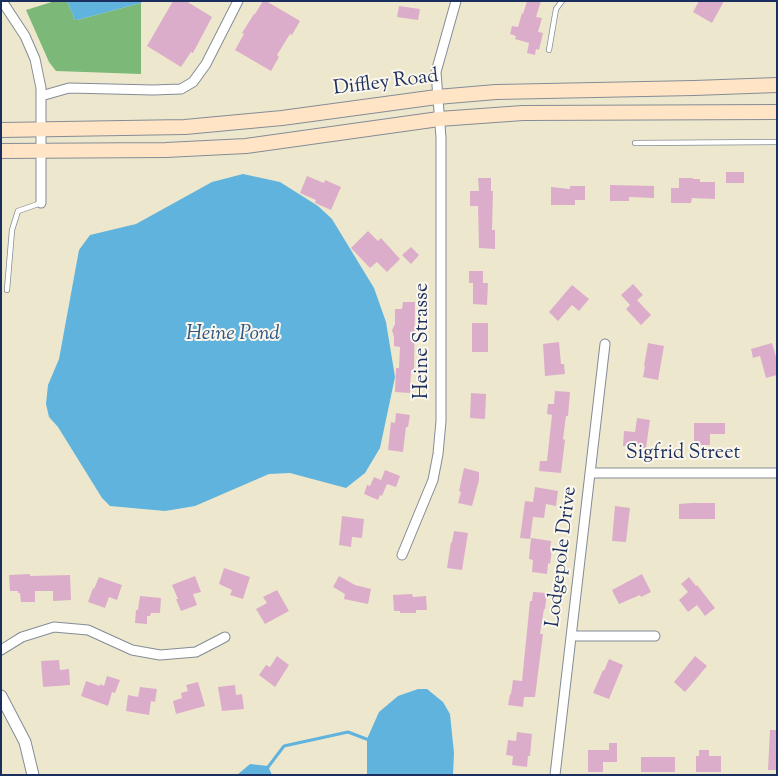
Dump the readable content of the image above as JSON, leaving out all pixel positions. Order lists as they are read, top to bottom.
{
  "streets": {
    "main road": ["Diffley Road"],
    "street": ["Heine Strasse", "Sigfrid Street", "Lodgepole Drive"]
  },
  "crossings": [
    ["Diffley Road", "Heine Strasse"],
    ["Sigfrid Street", "Lodgepole Drive"]
  ],
  "water": ["Heine Pond"]
}
